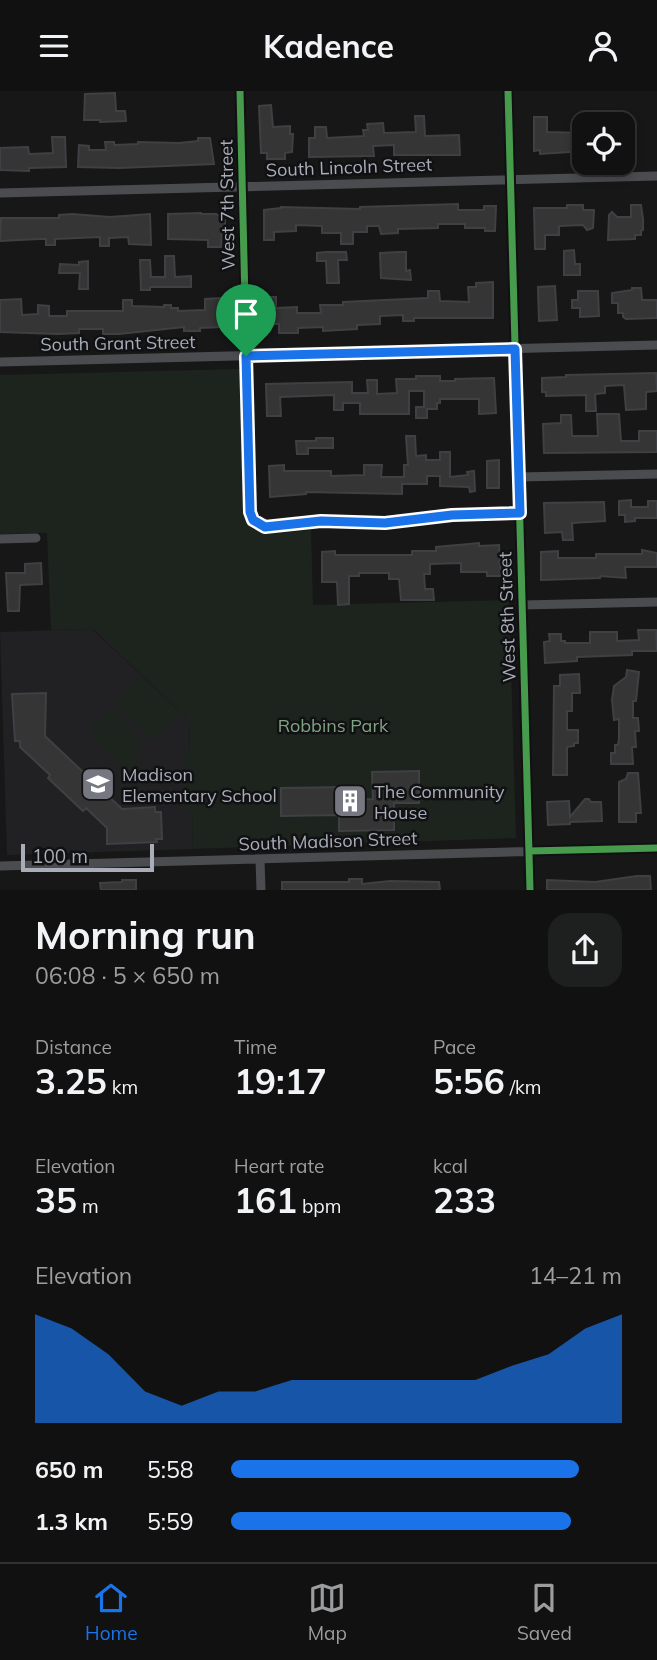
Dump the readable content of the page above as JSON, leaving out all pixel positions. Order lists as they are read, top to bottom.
{
  "streets": {
    "street": [
      "South Lincoln Street",
      "West 7th Street",
      "South Grant Street",
      "West 8th Street",
      "South Madison Street"
    ]
  },
  "crossings": [
    ["South Lincoln Street", "West 7th Street"],
    ["South Lincoln Street", "West 8th Street"],
    ["West 7th Street", "South Grant Street"],
    ["West 7th Street", "West 8th Street"],
    ["South Grant Street", "West 8th Street"],
    ["West 8th Street", "South Madison Street"]
  ],
  "parks": ["Robbins Park"],
  "places": {
    "school or university": ["Madison Elementary School"],
    "building": ["The Community House"]
  },
  "scale_bar": "100 m",
  "page": {
    "header": "Kadence",
    "scale": "100 m",
    "heading": ["Morning run", "06:08 · 5 × 650 m"],
    "stats": [
      ["Distance", "3.25 km"],
      ["Time", "19:17"],
      ["Pace", "5:56 /km"],
      ["Elevation", "35 m"],
      ["Heart rate", "161 bpm"],
      ["kcal", "233"]
    ],
    "chart": ["Elevation", "14–21 m"],
    "list": [
      {
        "name": "650 m",
        "note": "5:58"
      },
      {
        "name": "1.3 km",
        "note": "5:59"
      }
    ],
    "tabs": ["Home", "Map", "Saved"]
  }
}
